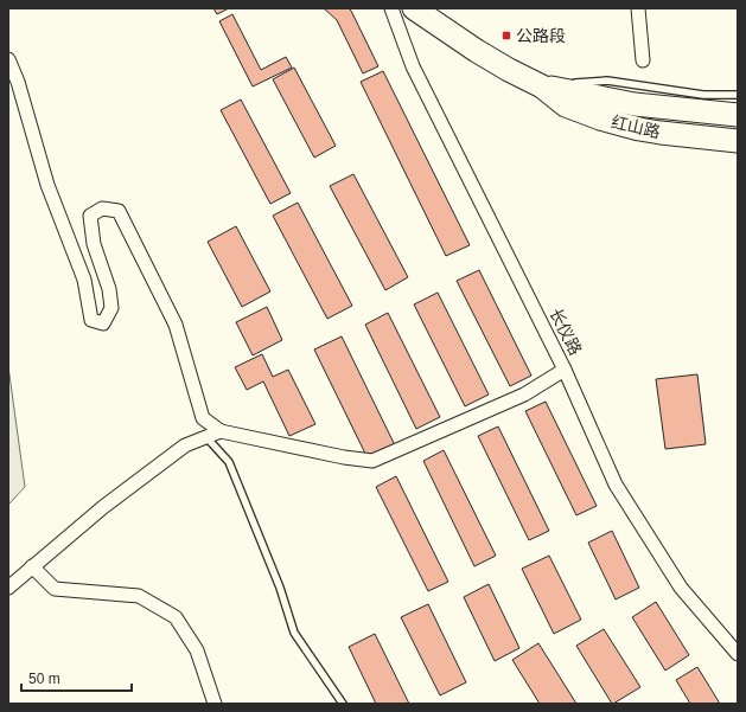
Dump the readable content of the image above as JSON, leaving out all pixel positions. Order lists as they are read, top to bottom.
{
  "streets": {
    "highway": ["红山路"],
    "street": ["长仪路"]
  },
  "places": {
    "transit": ["公路段"]
  },
  "scale_bar": "50 m"
}
